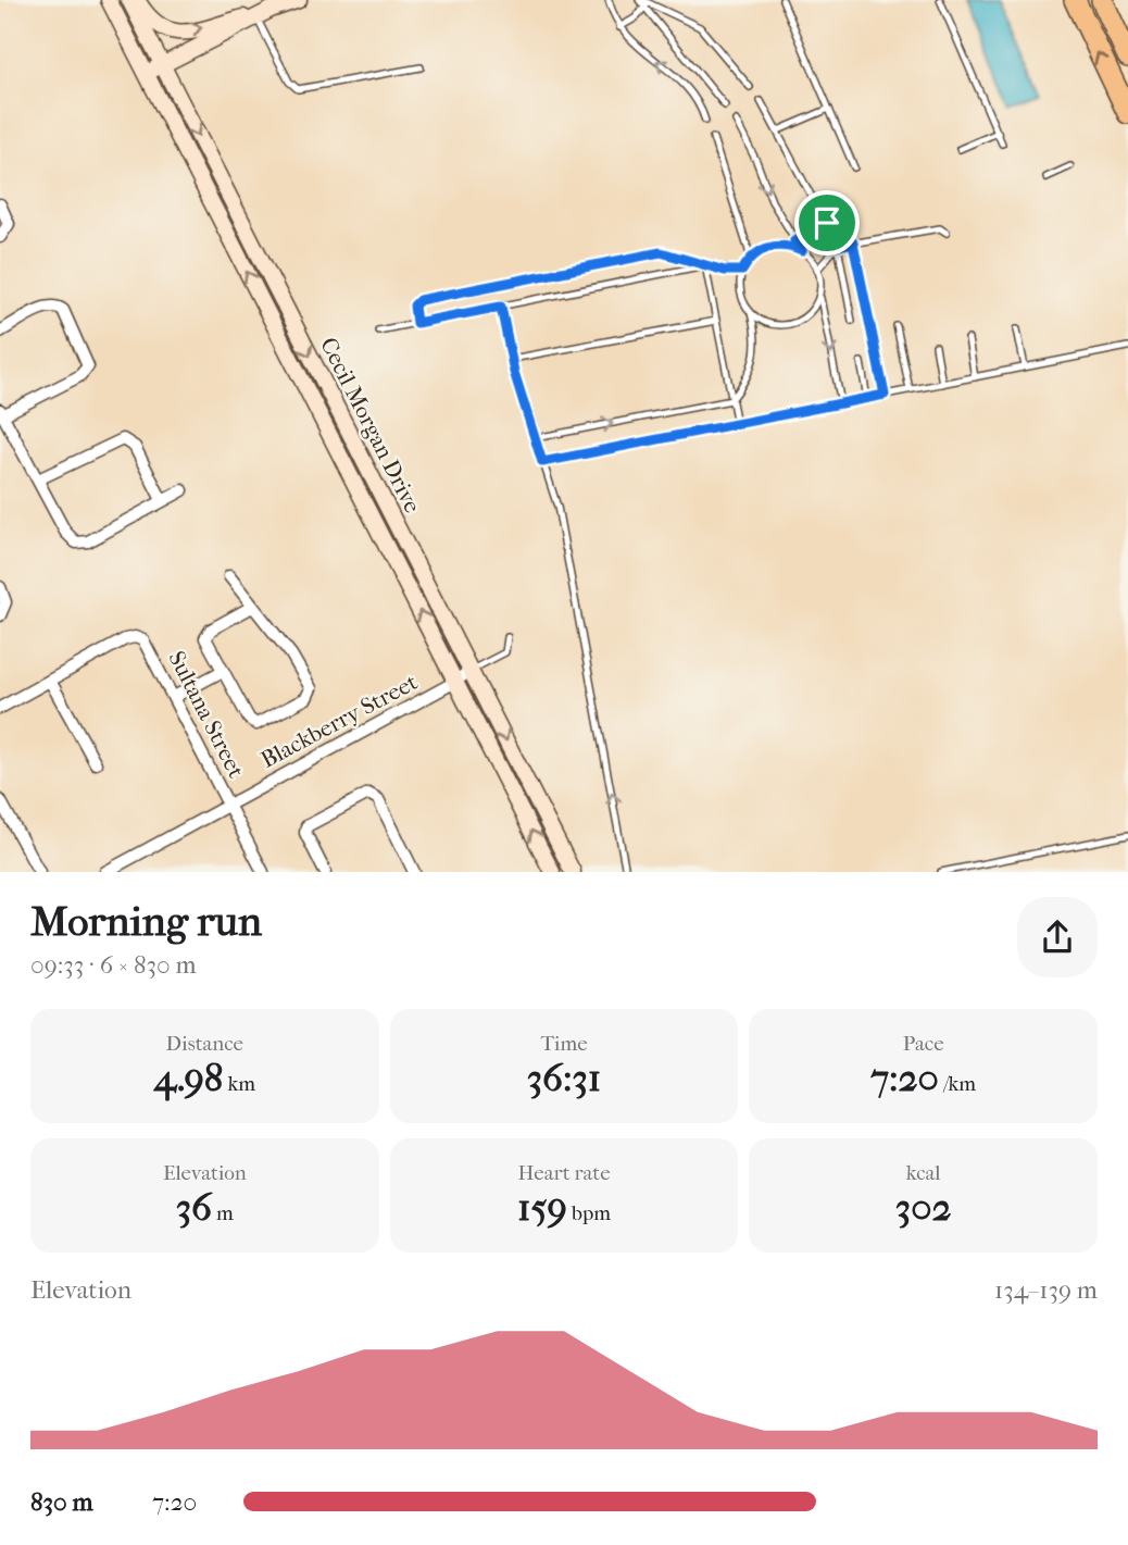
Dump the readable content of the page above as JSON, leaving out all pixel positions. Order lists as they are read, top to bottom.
{
  "streets": {
    "street": ["Cecil Morgan Drive", "Sultana Street", "Blackberry Street"]
  },
  "crossings": [
    ["Cecil Morgan Drive", "Blackberry Street"],
    ["Sultana Street", "Blackberry Street"]
  ],
  "page": {
    "heading": ["Morning run", "09:33 · 6 × 830 m"],
    "stats": [
      ["Distance", "4.98 km"],
      ["Time", "36:31"],
      ["Pace", "7:20 /km"],
      ["Elevation", "36 m"],
      ["Heart rate", "159 bpm"],
      ["kcal", "302"]
    ],
    "chart": ["Elevation", "134–139 m"],
    "list": [
      {
        "name": "830 m",
        "note": "7:20"
      }
    ]
  }
}
